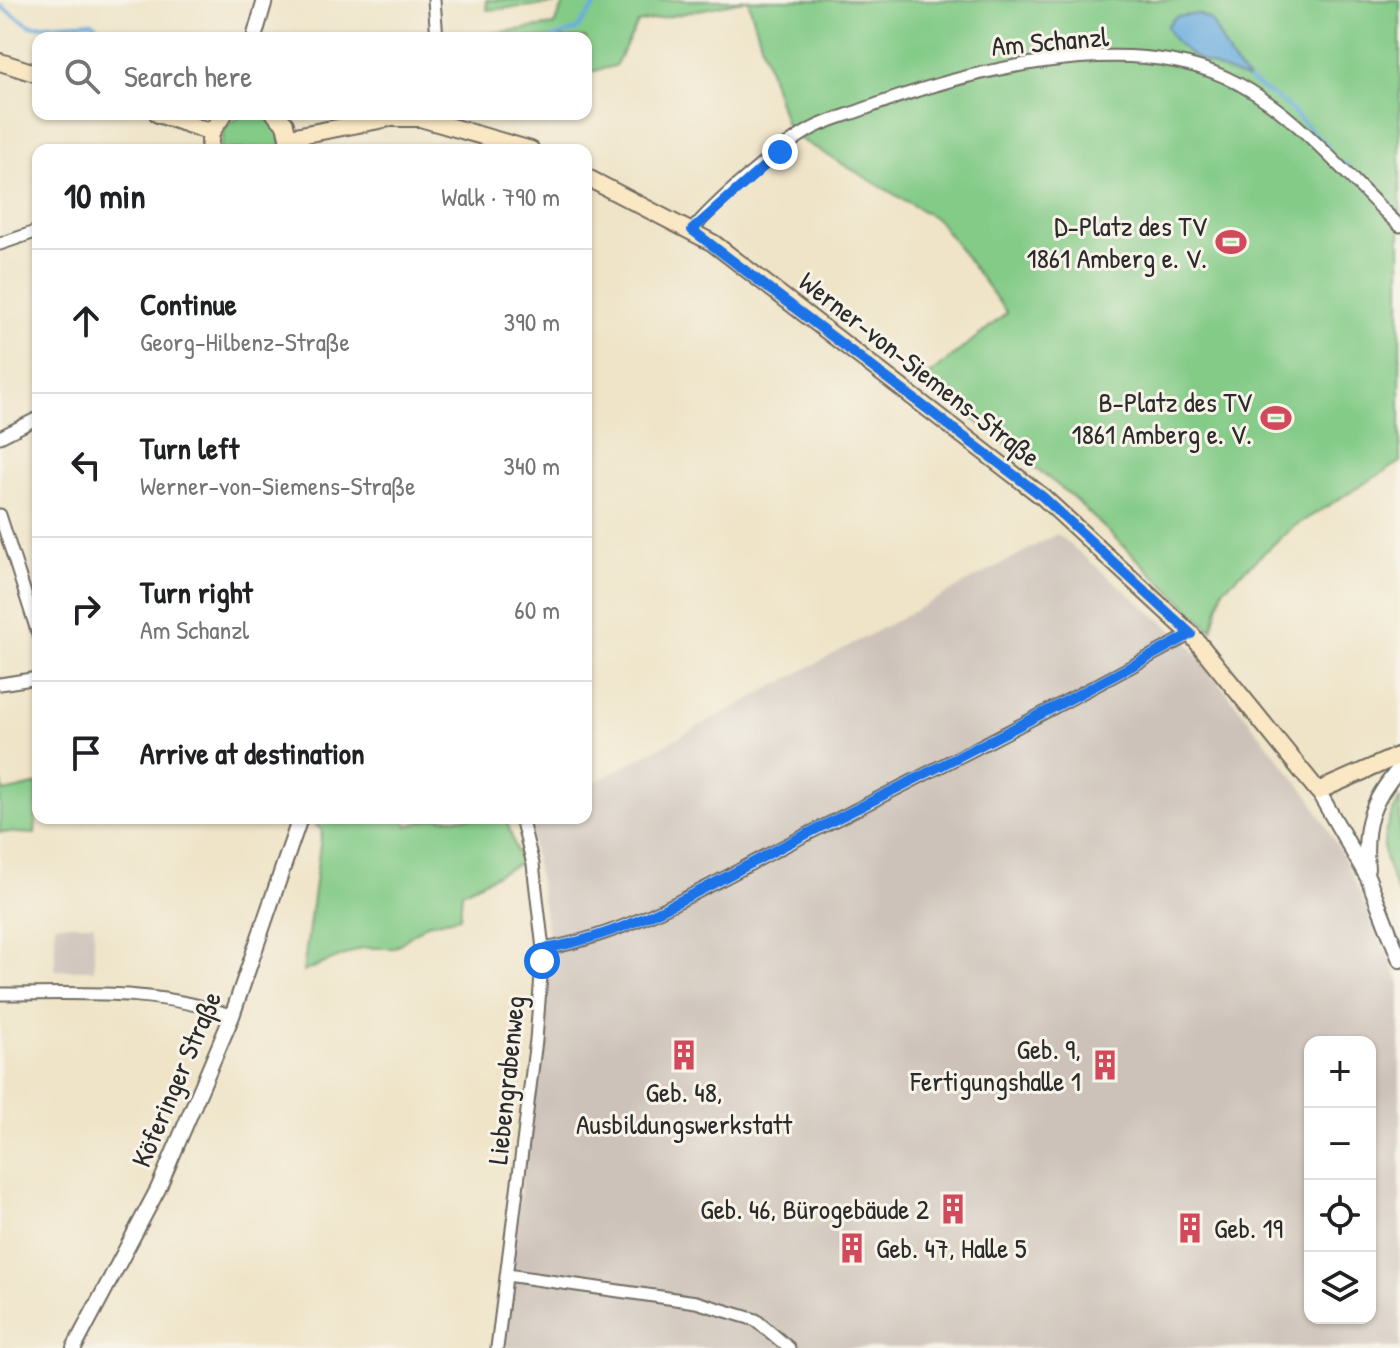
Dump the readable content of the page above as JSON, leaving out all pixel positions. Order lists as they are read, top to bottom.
{
  "streets": {
    "main road": ["Werner-von-Siemens-Straße"],
    "street": ["Am Schanzl", "Köferinger Straße", "Liebengrabenweg"]
  },
  "crossings": [
    ["Am Schanzl", "Werner-von-Siemens-Straße"]
  ],
  "places": {
    "sports": ["D-Platz des TV 1861 Amberg e. V.", "B-Platz des TV 1861 Amberg e. V."],
    "building": [
      "Geb. 48, Ausbildungswerkstatt",
      "Geb. 9, Fertigungshalle 1",
      "Geb. 46, Bürogebäude 2",
      "Geb. 19",
      "Geb. 47, Halle 5"
    ]
  },
  "page": {
    "search": "Search here",
    "heading": ["10 min", "Walk · 790 m"],
    "list": [
      ["Continue", "Georg-Hilbenz-Straße", "390 m"],
      ["Turn left", "Werner-von-Siemens-Straße", "340 m"],
      ["Turn right", "Am Schanzl", "60 m"],
      "Arrive at destination"
    ],
    "map_buttons": ["+", "−"]
  }
}
